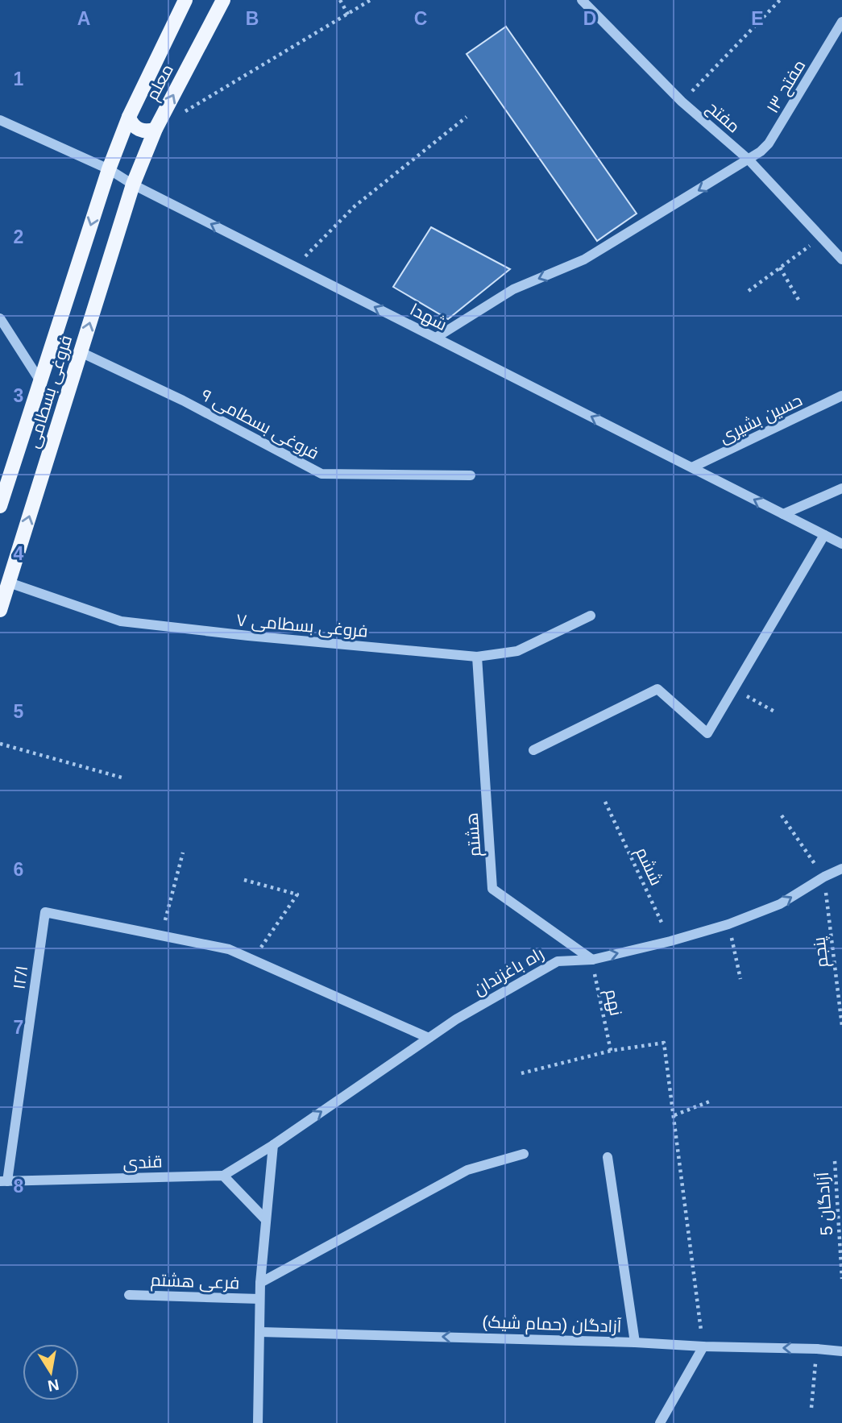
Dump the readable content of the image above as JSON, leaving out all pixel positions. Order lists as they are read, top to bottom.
{
  "streets": {
    "main road": ["معلم", "فروغی بسطامی"],
    "street": [
      "مفتح ۱۳",
      "مفتح",
      "شهدا",
      "حسین بشیری",
      "فروغی بسطامی ۹",
      "فروغی بسطامی ۷",
      "هشتم",
      "راه باغزندان",
      "۱۲/۱",
      "قندی",
      "فرعی هشتم",
      "آزادگان (حمام شیک)"
    ],
    "path": [
      "ششم",
      "پنجم",
      "نهم",
      "آزادگان 5"
    ]
  },
  "crossings": [
    ["معلم", "شهدا"],
    ["معلم", "فروغی بسطامی"],
    ["مفتح ۱۳", "مفتح"],
    ["مفتح ۱۳", "شهدا"],
    ["شهدا", "فروغی بسطامی"],
    ["شهدا", "حسین بشیری"],
    ["فروغی بسطامی", "فروغی بسطامی ۹"],
    ["فروغی بسطامی", "فروغی بسطامی ۷"],
    ["فروغی بسطامی ۷", "هشتم"],
    ["هشتم", "راه باغزندان"],
    ["هشتم", "نهم"],
    ["ششم", "راه باغزندان"],
    ["پنجم", "راه باغزندان"],
    ["راه باغزندان", "نهم"],
    ["راه باغزندان", "قندی"],
    ["۱۲/۱", "قندی"]
  ],
  "one_way": [
    "مفتح ۱۳",
    "شهدا",
    "راه باغزندان",
    "آزادگان (حمام شیک)"
  ],
  "north": "bottom",
  "grid": {
    "columns": [
      "A",
      "B",
      "C",
      "D",
      "E"
    ],
    "rows": [
      "1",
      "2",
      "3",
      "4",
      "5",
      "6",
      "7",
      "8"
    ]
  }
}
